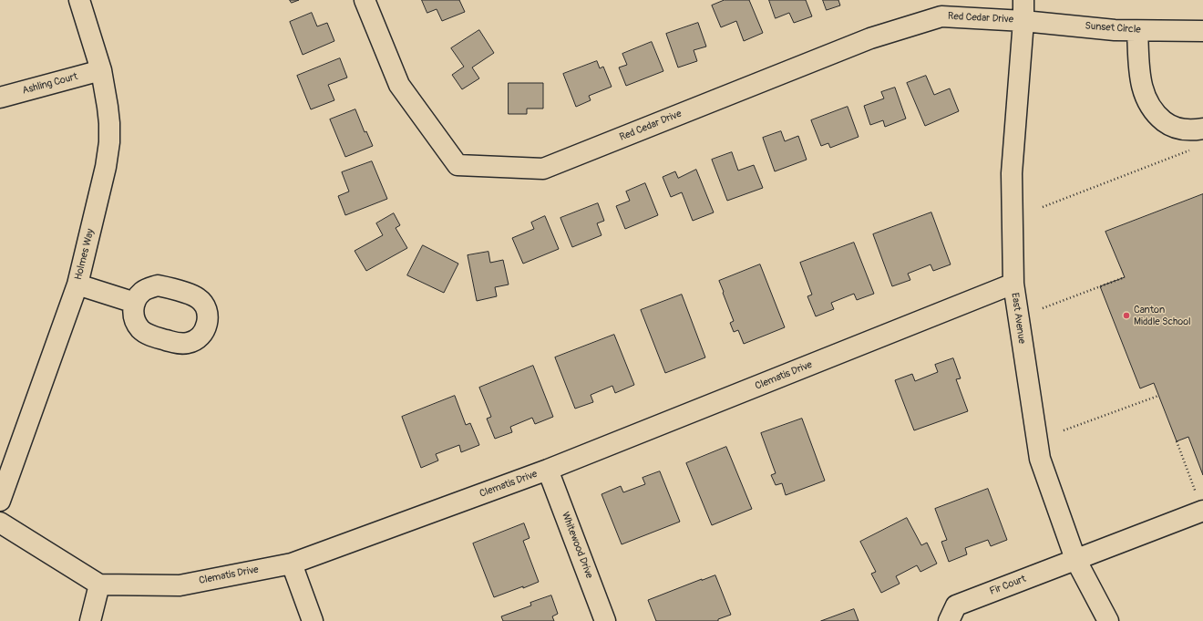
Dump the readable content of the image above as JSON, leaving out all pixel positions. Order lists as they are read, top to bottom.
{
  "streets": {
    "street": [
      "Red Cedar Drive",
      "Sunset Circle",
      "Ashling Court",
      "Holmes Way",
      "East Avenue",
      "Clematis Drive",
      "Whitewood Drive",
      "Fir Court"
    ]
  },
  "crossings": [
    ["Red Cedar Drive", "Sunset Circle"],
    ["Red Cedar Drive", "East Avenue"],
    ["Sunset Circle", "East Avenue"],
    ["Ashling Court", "Holmes Way"],
    ["East Avenue", "Clematis Drive"],
    ["East Avenue", "Fir Court"],
    ["Clematis Drive", "Whitewood Drive"]
  ],
  "places": ["Canton Middle School"]
}
